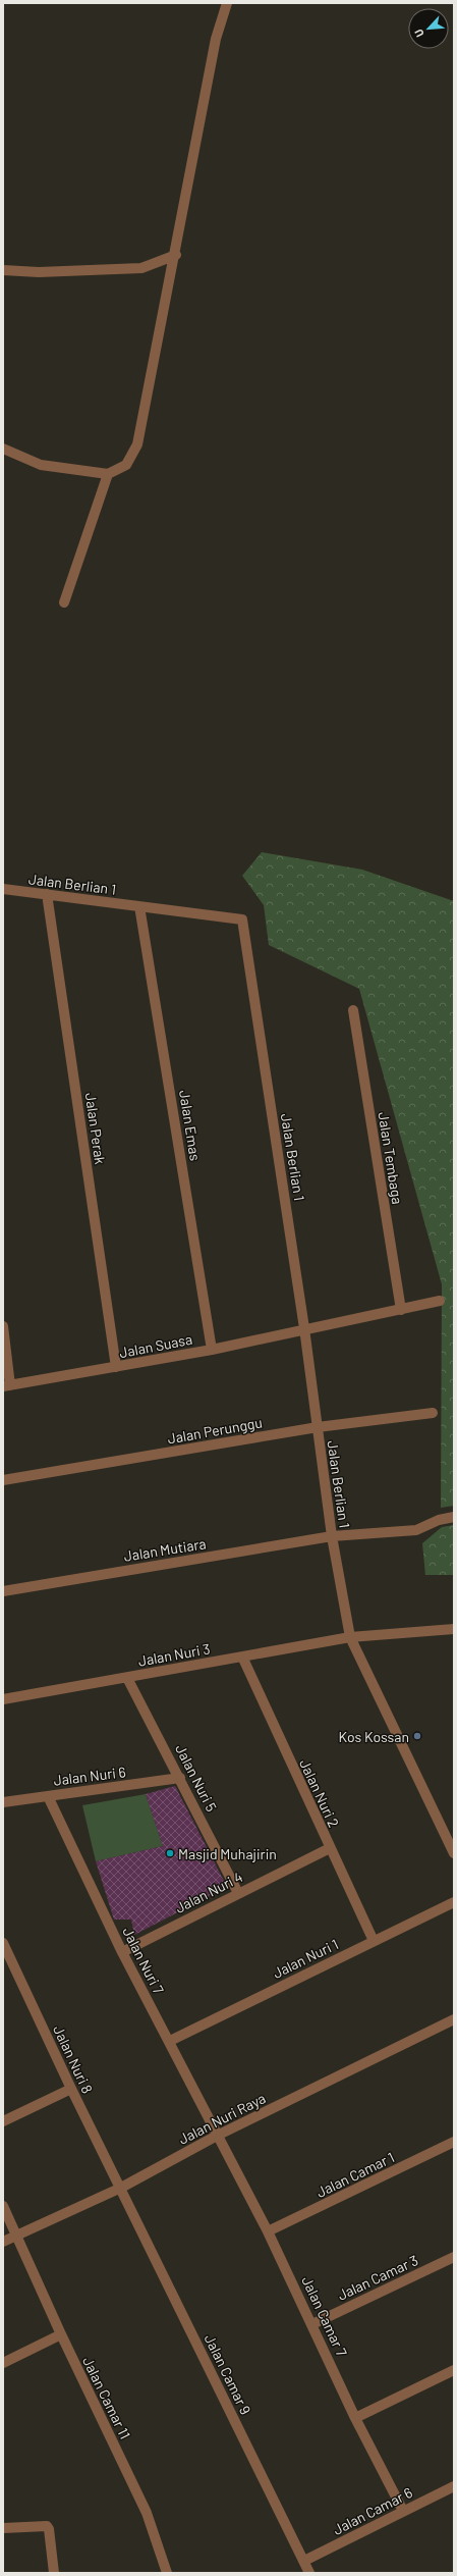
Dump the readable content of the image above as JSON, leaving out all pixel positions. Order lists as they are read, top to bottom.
{
  "streets": {
    "street": [
      "Jalan Berlian 1",
      "Jalan Emas",
      "Jalan Perak",
      "Jalan Tembaga",
      "Jalan Suasa",
      "Jalan Perunggu",
      "Jalan Mutiara",
      "Jalan Nuri 3",
      "Jalan Nuri 6",
      "Jalan Nuri 5",
      "Jalan Nuri 2",
      "Jalan Nuri 4",
      "Jalan Nuri 1",
      "Jalan Nuri 7",
      "Jalan Nuri 8",
      "Jalan Nuri Raya",
      "Jalan Camar 1",
      "Jalan Camar 3",
      "Jalan Camar 7",
      "Jalan Camar 9",
      "Jalan Camar 11",
      "Jalan Camar 6"
    ]
  },
  "crossings": [
    ["Jalan Berlian 1", "Jalan Emas"],
    ["Jalan Berlian 1", "Jalan Perak"],
    ["Jalan Berlian 1", "Jalan Suasa"],
    ["Jalan Berlian 1", "Jalan Perunggu"],
    ["Jalan Berlian 1", "Jalan Mutiara"],
    ["Jalan Berlian 1", "Jalan Nuri 3"],
    ["Jalan Emas", "Jalan Suasa"],
    ["Jalan Perak", "Jalan Suasa"],
    ["Jalan Nuri 3", "Jalan Nuri 5"],
    ["Jalan Nuri 3", "Jalan Nuri 2"],
    ["Jalan Nuri 6", "Jalan Nuri 5"],
    ["Jalan Nuri 6", "Jalan Nuri 7"],
    ["Jalan Nuri 5", "Jalan Nuri 4"],
    ["Jalan Nuri 2", "Jalan Nuri 4"],
    ["Jalan Nuri 2", "Jalan Nuri 1"],
    ["Jalan Nuri 4", "Jalan Nuri 7"],
    ["Jalan Nuri 1", "Jalan Nuri 7"],
    ["Jalan Nuri 7", "Jalan Nuri Raya"],
    ["Jalan Nuri 7", "Jalan Camar 7"],
    ["Jalan Nuri 8", "Jalan Nuri Raya"],
    ["Jalan Nuri 8", "Jalan Camar 9"],
    ["Jalan Nuri Raya", "Jalan Camar 7"],
    ["Jalan Nuri Raya", "Jalan Camar 9"],
    ["Jalan Nuri Raya", "Jalan Camar 11"],
    ["Jalan Camar 1", "Jalan Camar 7"],
    ["Jalan Camar 3", "Jalan Camar 7"],
    ["Jalan Camar 7", "Jalan Camar 6"],
    ["Jalan Camar 9", "Jalan Camar 6"]
  ],
  "places": ["Kos Kossan", "Masjid Muhajirin"],
  "north": "bottom left"
}
